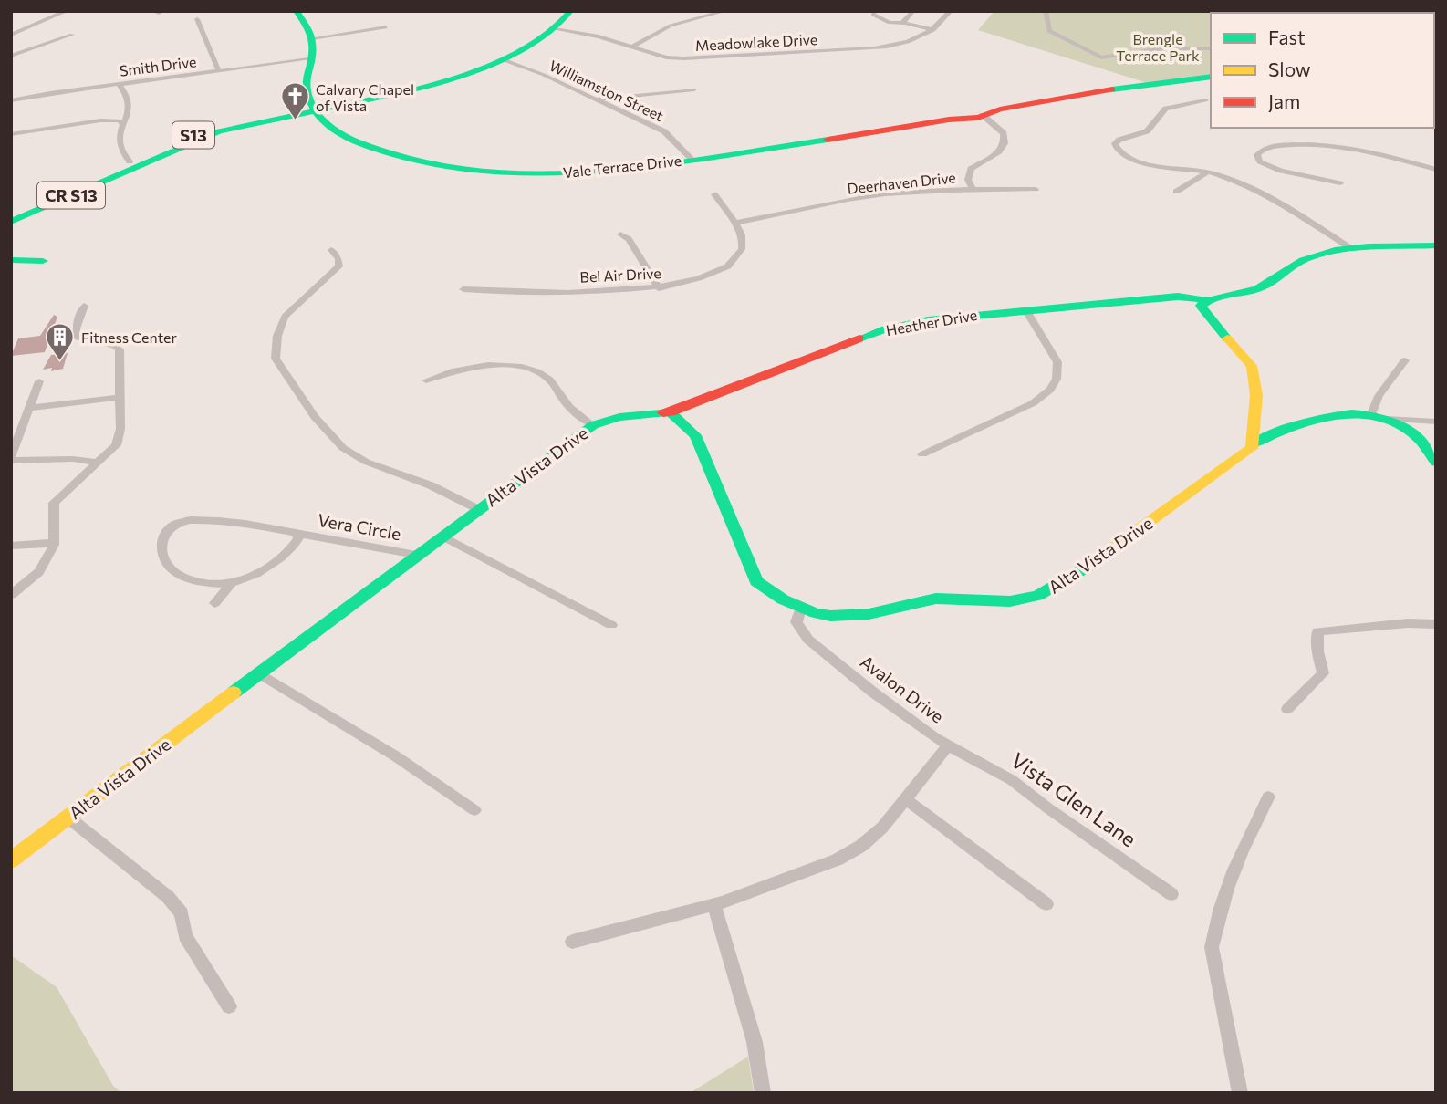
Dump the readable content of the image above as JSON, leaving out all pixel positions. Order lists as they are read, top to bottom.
{
  "streets": {
    "street": [
      "Meadowlake Drive",
      "Smith Drive",
      "Williamston Street",
      "S13",
      "Vale Terrace Drive",
      "Deerhaven Drive",
      "CR S13",
      "Bel Air Drive",
      "Heather Drive",
      "Alta Vista Drive",
      "Vera Circle",
      "Avalon Drive",
      "Vista Glen Lane"
    ]
  },
  "crossings": [
    ["Meadowlake Drive", "CR S13"],
    ["Williamston Street", "Vale Terrace Drive"],
    ["Williamston Street", "CR S13"],
    ["S13", "Vale Terrace Drive"],
    ["S13", "CR S13"],
    ["Vale Terrace Drive", "CR S13"],
    ["Deerhaven Drive", "Bel Air Drive"],
    ["Heather Drive", "Alta Vista Drive"],
    ["Alta Vista Drive", "Vera Circle"],
    ["Alta Vista Drive", "Avalon Drive"],
    ["Avalon Drive", "Vista Glen Lane"]
  ],
  "parks": ["Brengle Terrace Park"],
  "places": {
    "church": ["Calvary Chapel of Vista"],
    "building": ["Fitness Center"]
  },
  "legend": ["Fast", "Slow", "Jam"]
}
